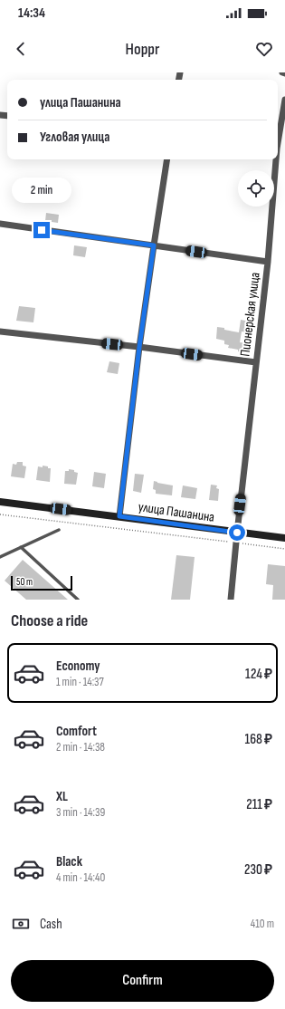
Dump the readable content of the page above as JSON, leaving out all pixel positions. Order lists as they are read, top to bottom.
{
  "streets": {
    "main road": ["улица Пашанина"],
    "street": ["Пионерская улица"]
  },
  "crossings": [
    ["Пионерская улица", "улица Пашанина"]
  ],
  "scale_bar": "50 m",
  "page": {
    "status": "14:34",
    "header": "Hoppr",
    "banner": ["улица Пашанина", "Угловая улица"],
    "bubble": "2 min",
    "scale": "50 m",
    "heading": "Choose a ride",
    "list": [
      {
        "name": "Economy",
        "note": "1 min · 14:37",
        "value": "124 ₽"
      },
      {
        "name": "Comfort",
        "note": "2 min · 14:38",
        "value": "168 ₽"
      },
      {
        "name": "XL",
        "note": "3 min · 14:39",
        "value": "211 ₽"
      },
      {
        "name": "Black",
        "note": "4 min · 14:40",
        "value": "230 ₽"
      }
    ],
    "pay": ["Cash", "410 m"],
    "buttons": "Confirm"
  }
}
